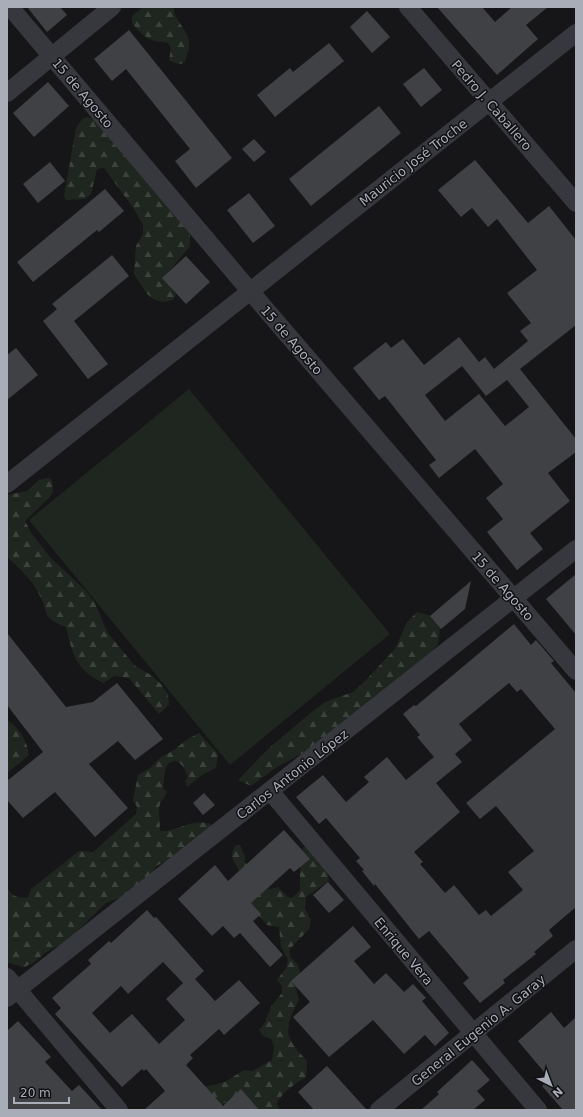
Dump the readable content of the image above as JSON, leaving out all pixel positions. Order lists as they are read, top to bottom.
{
  "streets": {
    "street": [
      "15 de Agosto",
      "Pedro J. Caballero",
      "Mauricio José Troche",
      "Carlos Antonio López",
      "Enrique Vera",
      "General Eugenio A. Garay"
    ]
  },
  "crossings": [
    ["15 de Agosto", "Mauricio José Troche"],
    ["15 de Agosto", "Carlos Antonio López"],
    ["Pedro J. Caballero", "Mauricio José Troche"],
    ["Carlos Antonio López", "Enrique Vera"],
    ["Enrique Vera", "General Eugenio A. Garay"]
  ],
  "scale_bar": "20 m",
  "north": "bottom right"
}
